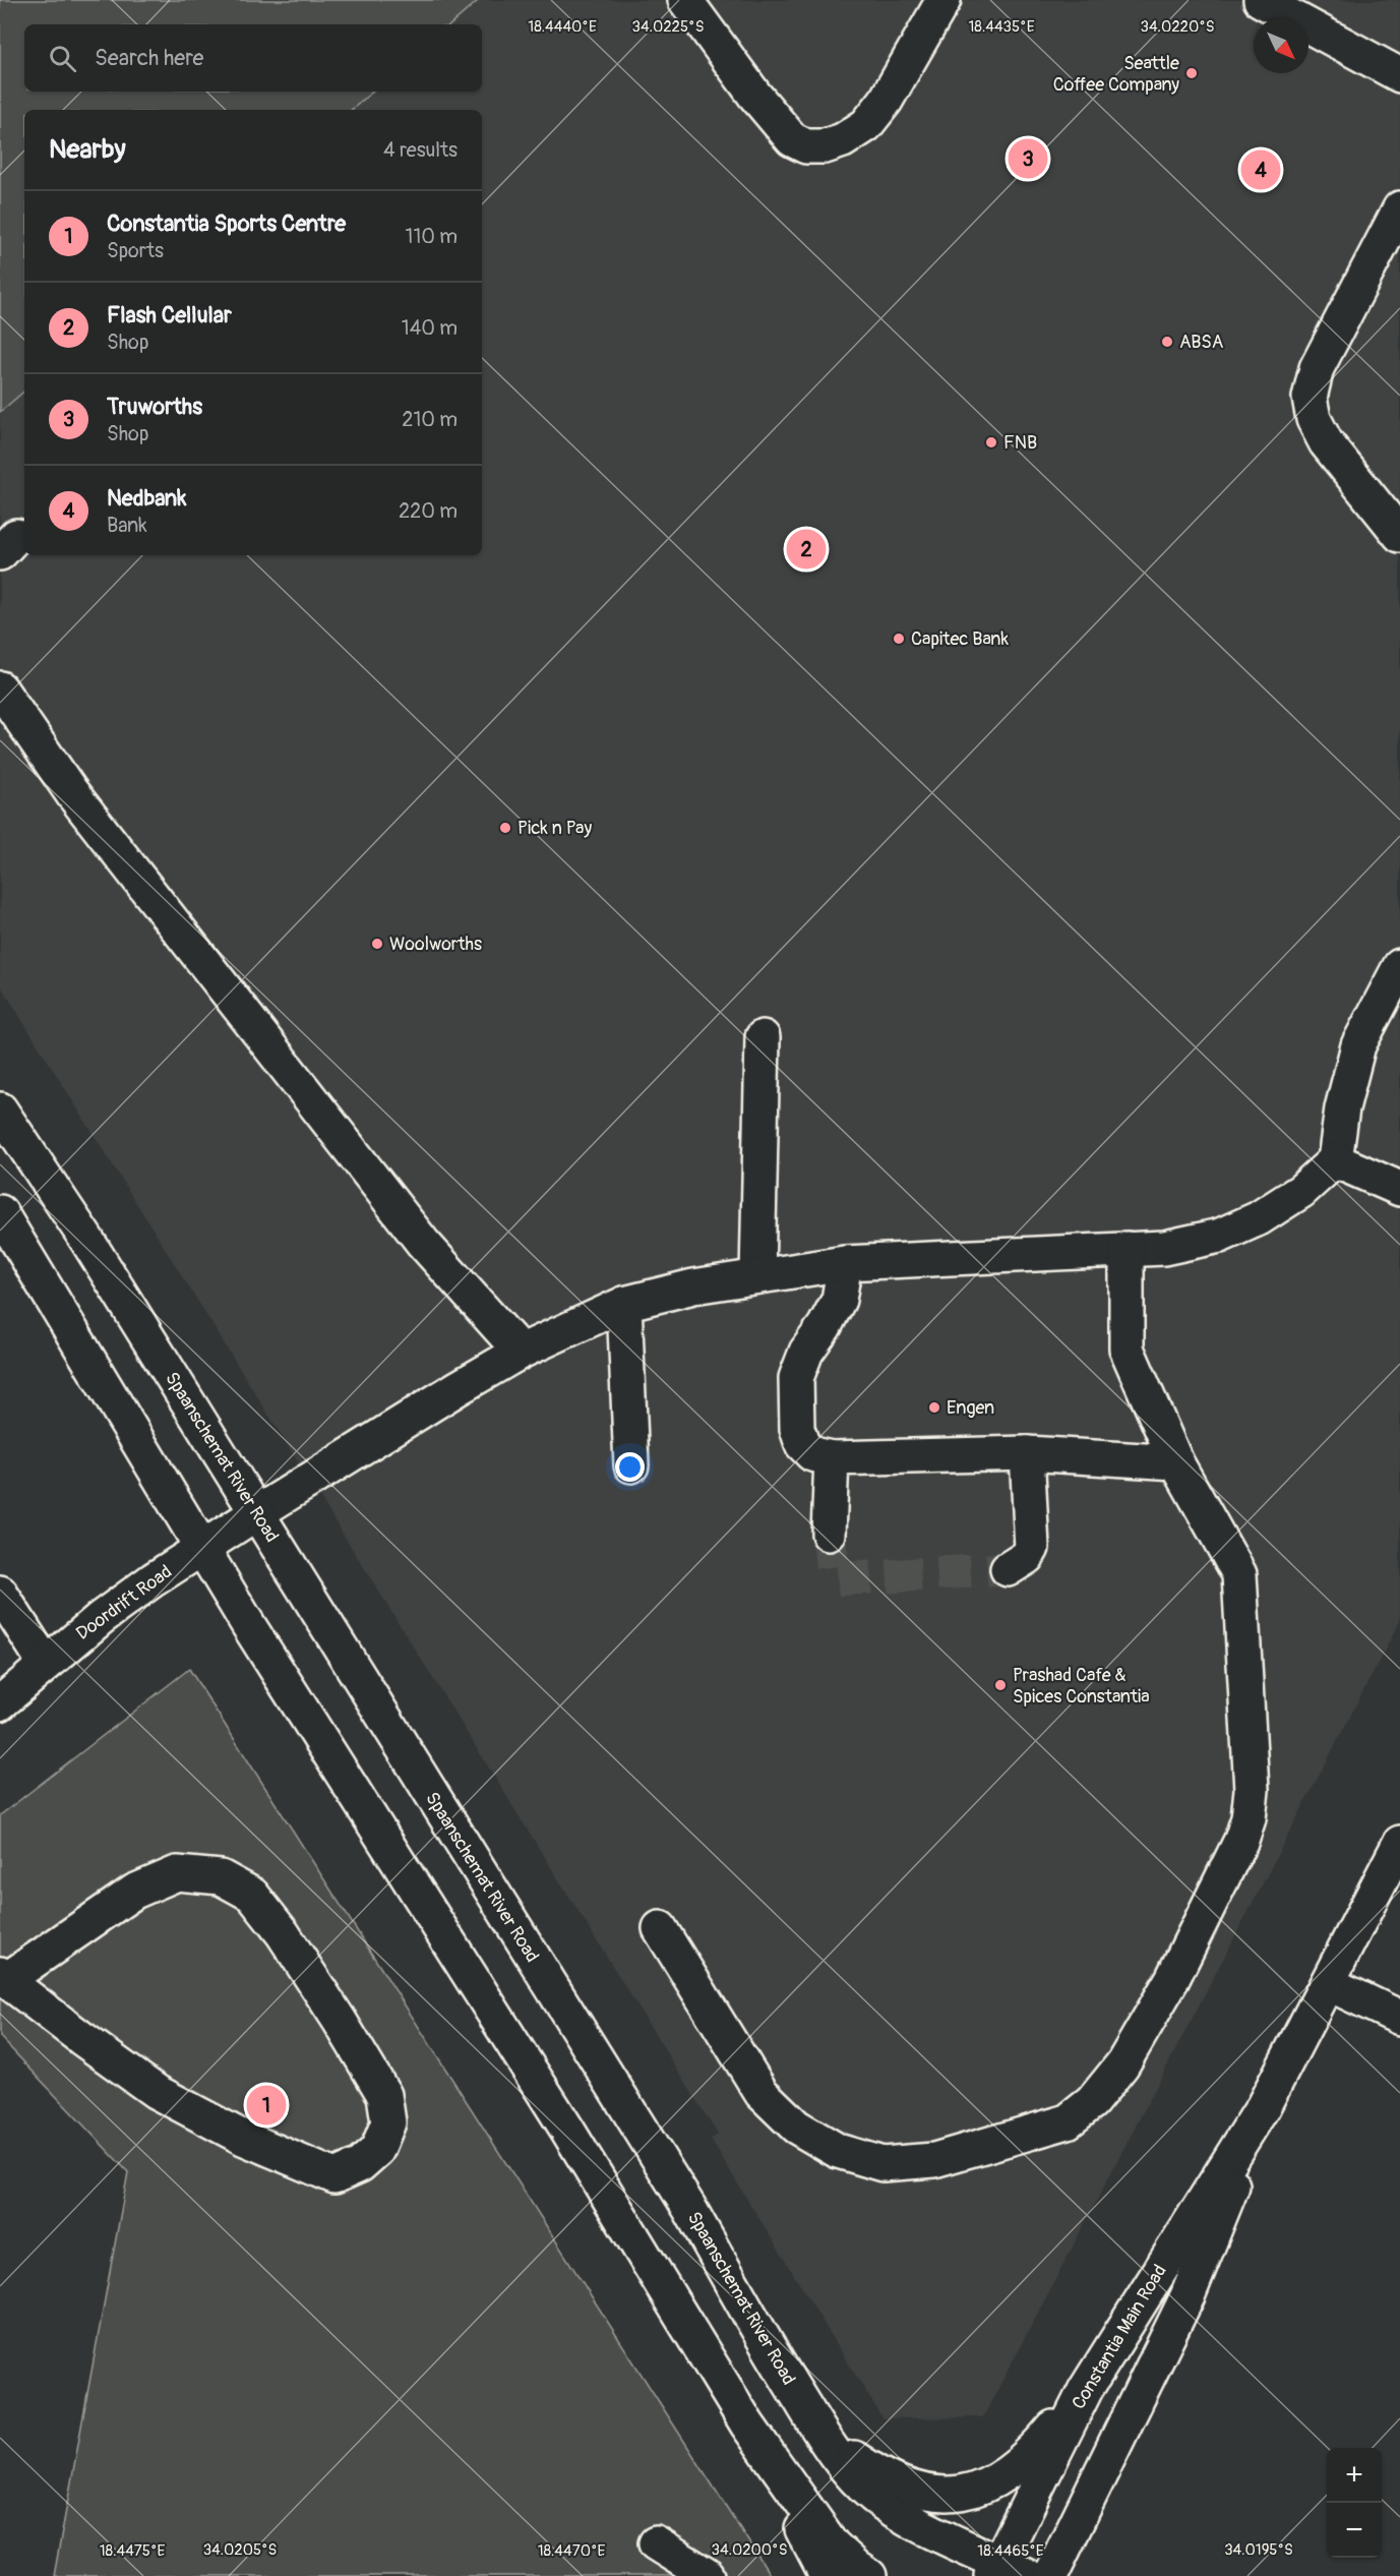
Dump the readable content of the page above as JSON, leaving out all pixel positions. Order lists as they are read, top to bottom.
{
  "streets": {
    "main road": ["Spaanschemat River Road", "Doordrift Road", "Constantia Main Road"]
  },
  "crossings": [
    ["Spaanschemat River Road", "Doordrift Road"],
    ["Spaanschemat River Road", "Constantia Main Road"]
  ],
  "places": [
    "Seattle Coffee Company",
    "ABSA",
    "FNB",
    "Capitec Bank",
    "Pick n Pay",
    "Woolworths",
    "Engen",
    "Prashad Cafe & Spices Constantia"
  ],
  "north": "bottom right",
  "page": {
    "search": "Search here",
    "heading": ["Nearby", "4 results"],
    "pins": [
      "3",
      "4",
      "2",
      "1"
    ],
    "list": [
      {
        "mark": "1",
        "name": "Constantia Sports Centre",
        "note": "Sports",
        "value": "110 m"
      },
      {
        "mark": "2",
        "name": "Flash Cellular",
        "note": "Shop",
        "value": "140 m"
      },
      {
        "mark": "3",
        "name": "Truworths",
        "note": "Shop",
        "value": "210 m"
      },
      {
        "mark": "4",
        "name": "Nedbank",
        "note": "Bank",
        "value": "220 m"
      }
    ],
    "map_buttons": ["+", "−"]
  },
  "coordinates": [
    "18.4440°E",
    "18.4435°E",
    "34.0225°S",
    "34.0220°S",
    "34.0205°S",
    "34.0200°S",
    "34.0195°S",
    "18.4475°E",
    "18.4470°E",
    "18.4465°E"
  ]
}
